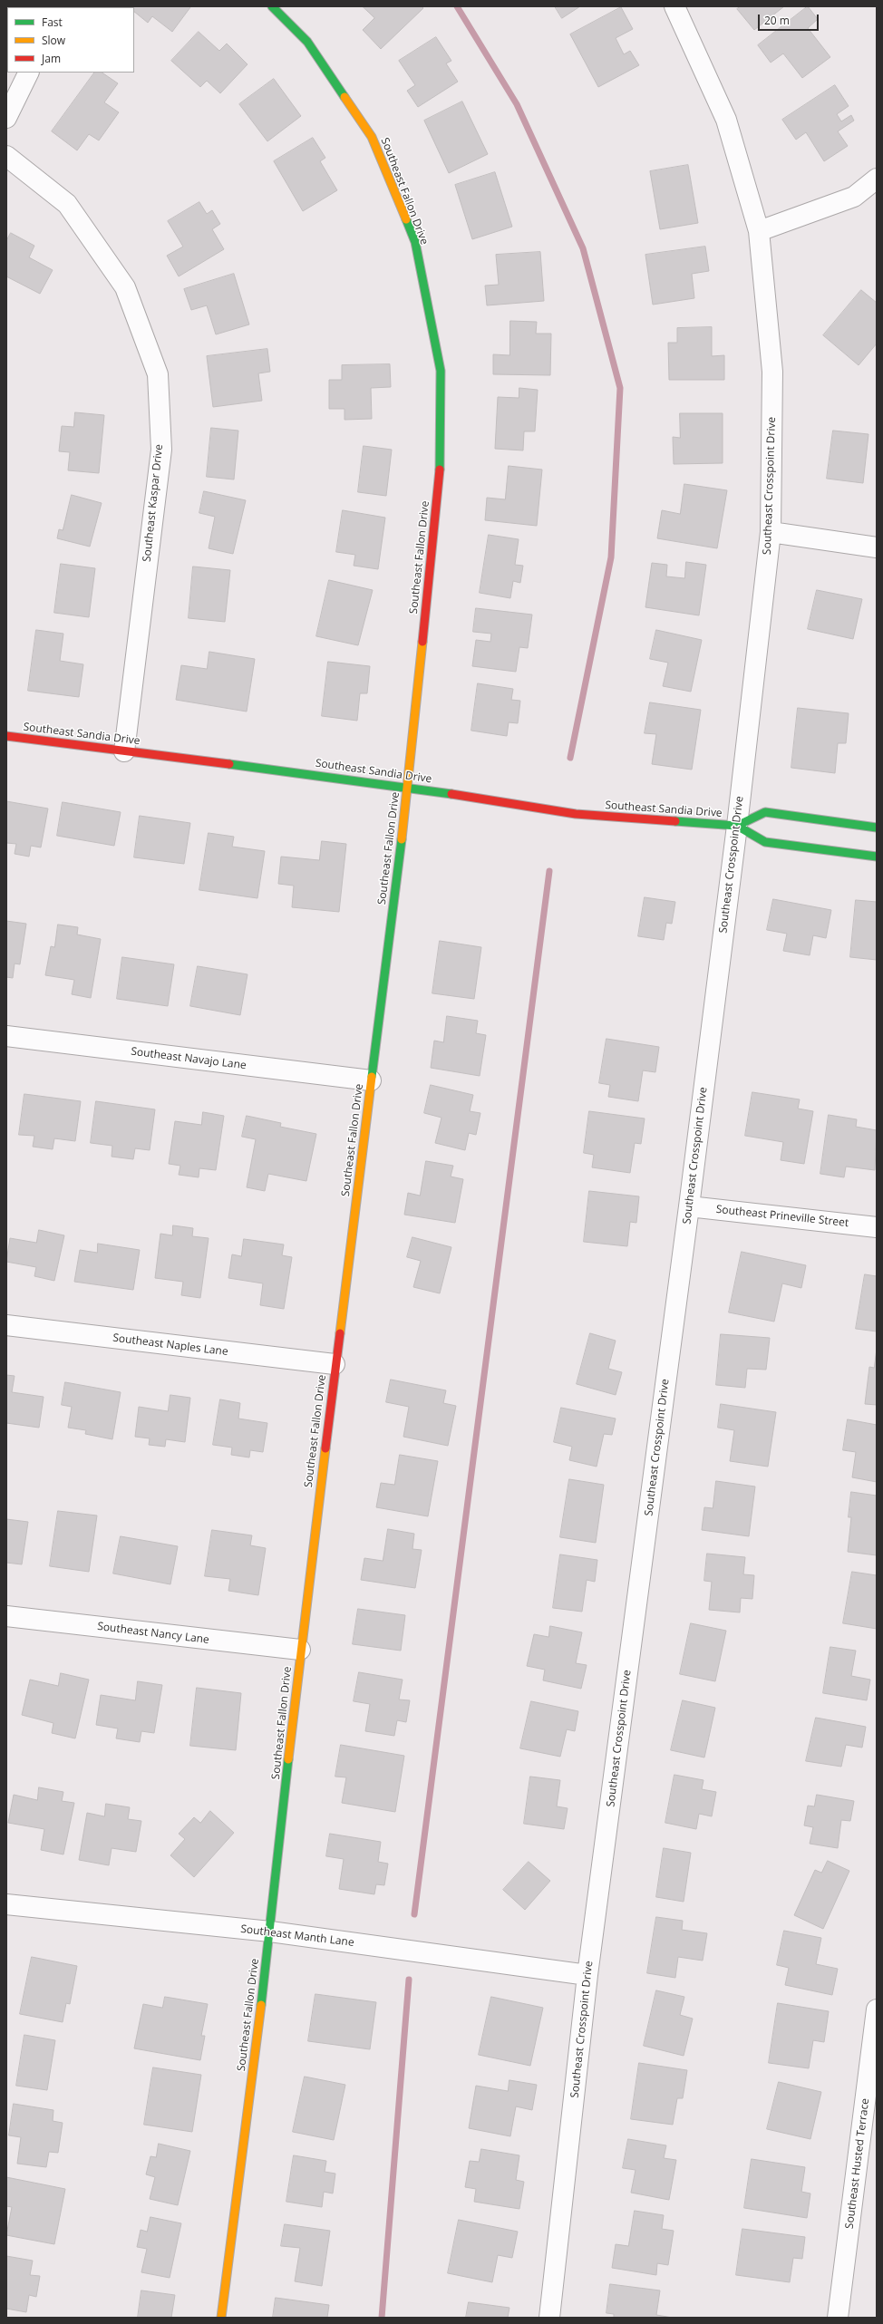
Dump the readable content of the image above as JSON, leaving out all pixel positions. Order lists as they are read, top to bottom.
{
  "streets": {
    "street": [
      "Southeast Fallon Drive",
      "Southeast Crosspoint Drive",
      "Southeast Kaspar Drive",
      "Southeast Sandia Drive",
      "Southeast Navajo Lane",
      "Southeast Prineville Street",
      "Southeast Naples Lane",
      "Southeast Nancy Lane",
      "Southeast Manth Lane",
      "Southeast Husted Terrace"
    ]
  },
  "crossings": [
    ["Southeast Fallon Drive", "Southeast Sandia Drive"],
    ["Southeast Fallon Drive", "Southeast Navajo Lane"],
    ["Southeast Fallon Drive", "Southeast Naples Lane"],
    ["Southeast Fallon Drive", "Southeast Nancy Lane"],
    ["Southeast Fallon Drive", "Southeast Manth Lane"],
    ["Southeast Crosspoint Drive", "Southeast Sandia Drive"],
    ["Southeast Crosspoint Drive", "Southeast Prineville Street"],
    ["Southeast Crosspoint Drive", "Southeast Manth Lane"],
    ["Southeast Kaspar Drive", "Southeast Sandia Drive"]
  ],
  "legend": ["Fast", "Slow", "Jam"],
  "scale_bar": "20 m"
}
